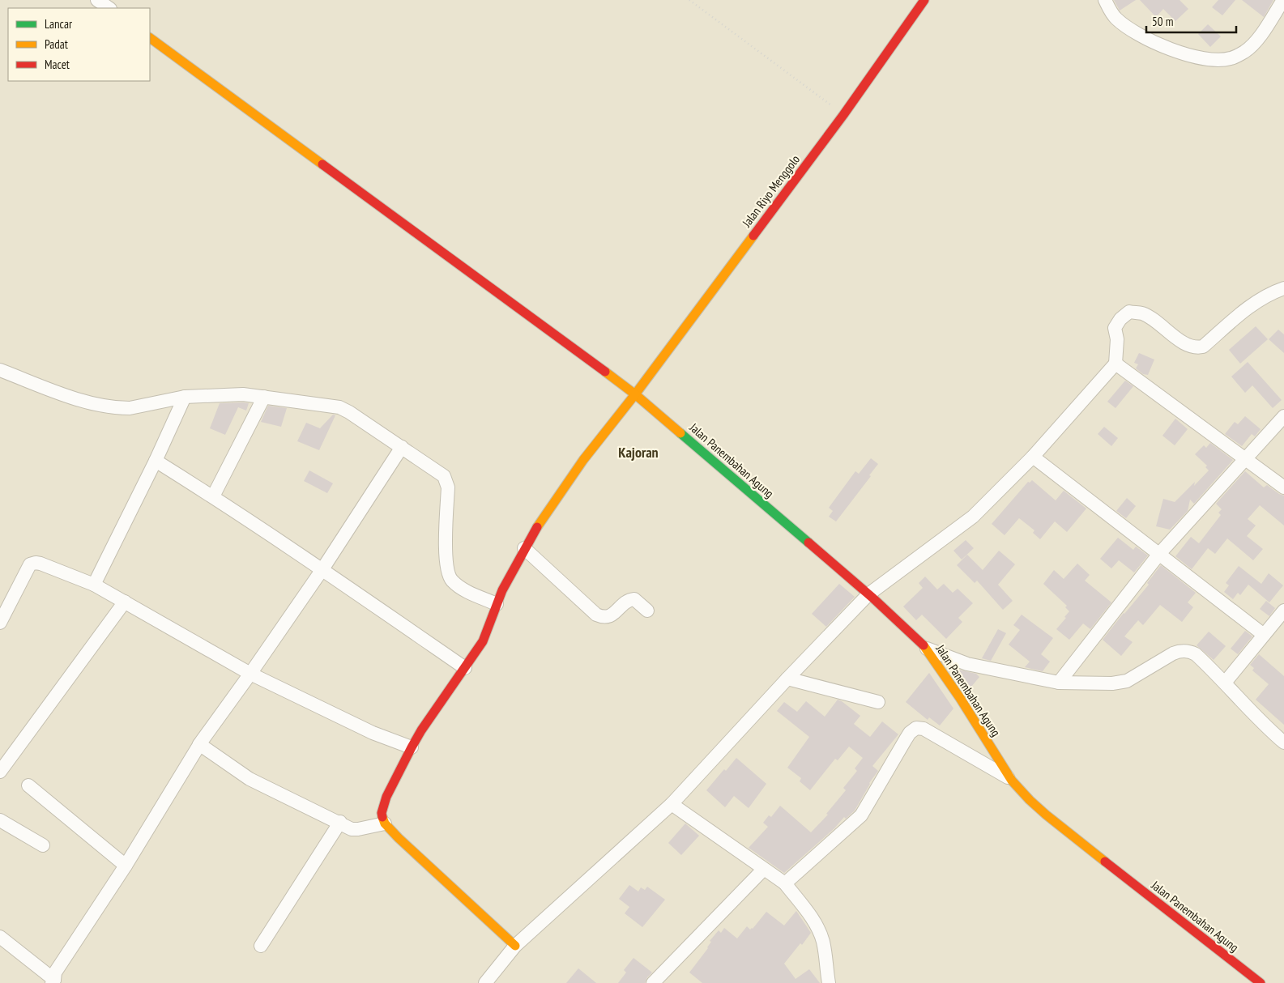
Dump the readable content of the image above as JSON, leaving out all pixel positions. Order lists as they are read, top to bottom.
{
  "streets": {
    "street": ["Jalan Riyo Menggolo", "Jalan Panembahan Agung"]
  },
  "crossings": [
    ["Jalan Riyo Menggolo", "Jalan Panembahan Agung"]
  ],
  "districts": ["Kajoran"],
  "legend": ["Lancar", "Padat", "Macet"],
  "scale_bar": "50 m"
}
